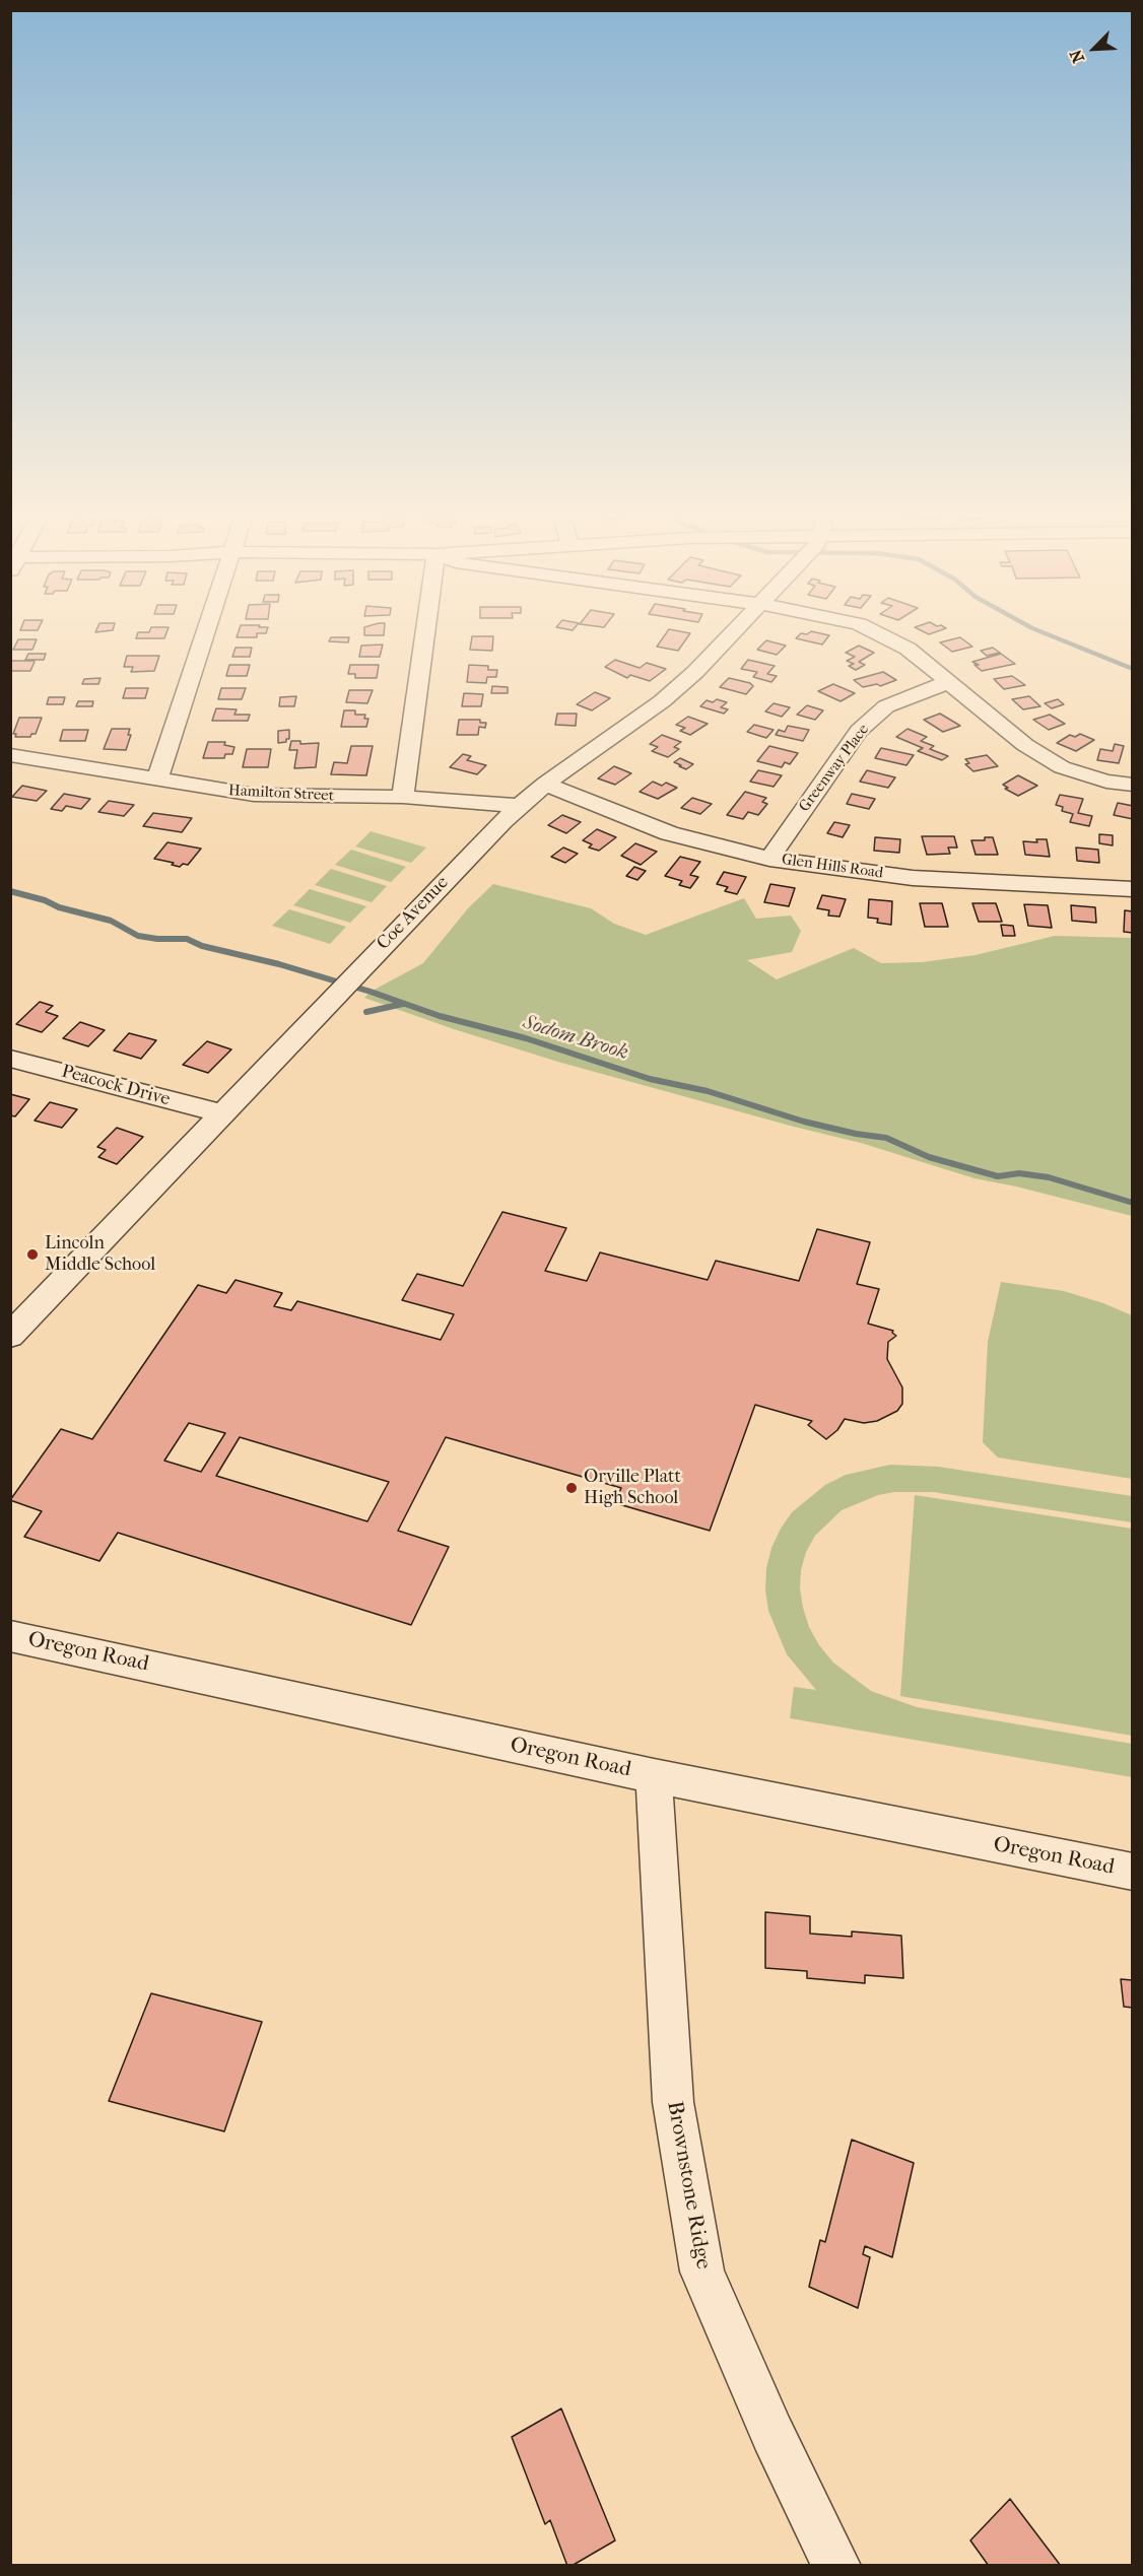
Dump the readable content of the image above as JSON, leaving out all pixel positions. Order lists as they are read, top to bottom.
{
  "streets": {
    "street": [
      "Greenway Place",
      "Hamilton Street",
      "Glen Hills Road",
      "Coe Avenue",
      "Peacock Drive",
      "Oregon Road",
      "Brownstone Ridge"
    ]
  },
  "crossings": [
    ["Greenway Place", "Glen Hills Road"],
    ["Hamilton Street", "Coe Avenue"],
    ["Glen Hills Road", "Coe Avenue"],
    ["Coe Avenue", "Peacock Drive"],
    ["Oregon Road", "Brownstone Ridge"]
  ],
  "water": ["Sodom Brook"],
  "places": ["Lincoln Middle School", "Orville Platt High School"],
  "north": "bottom left"
}
